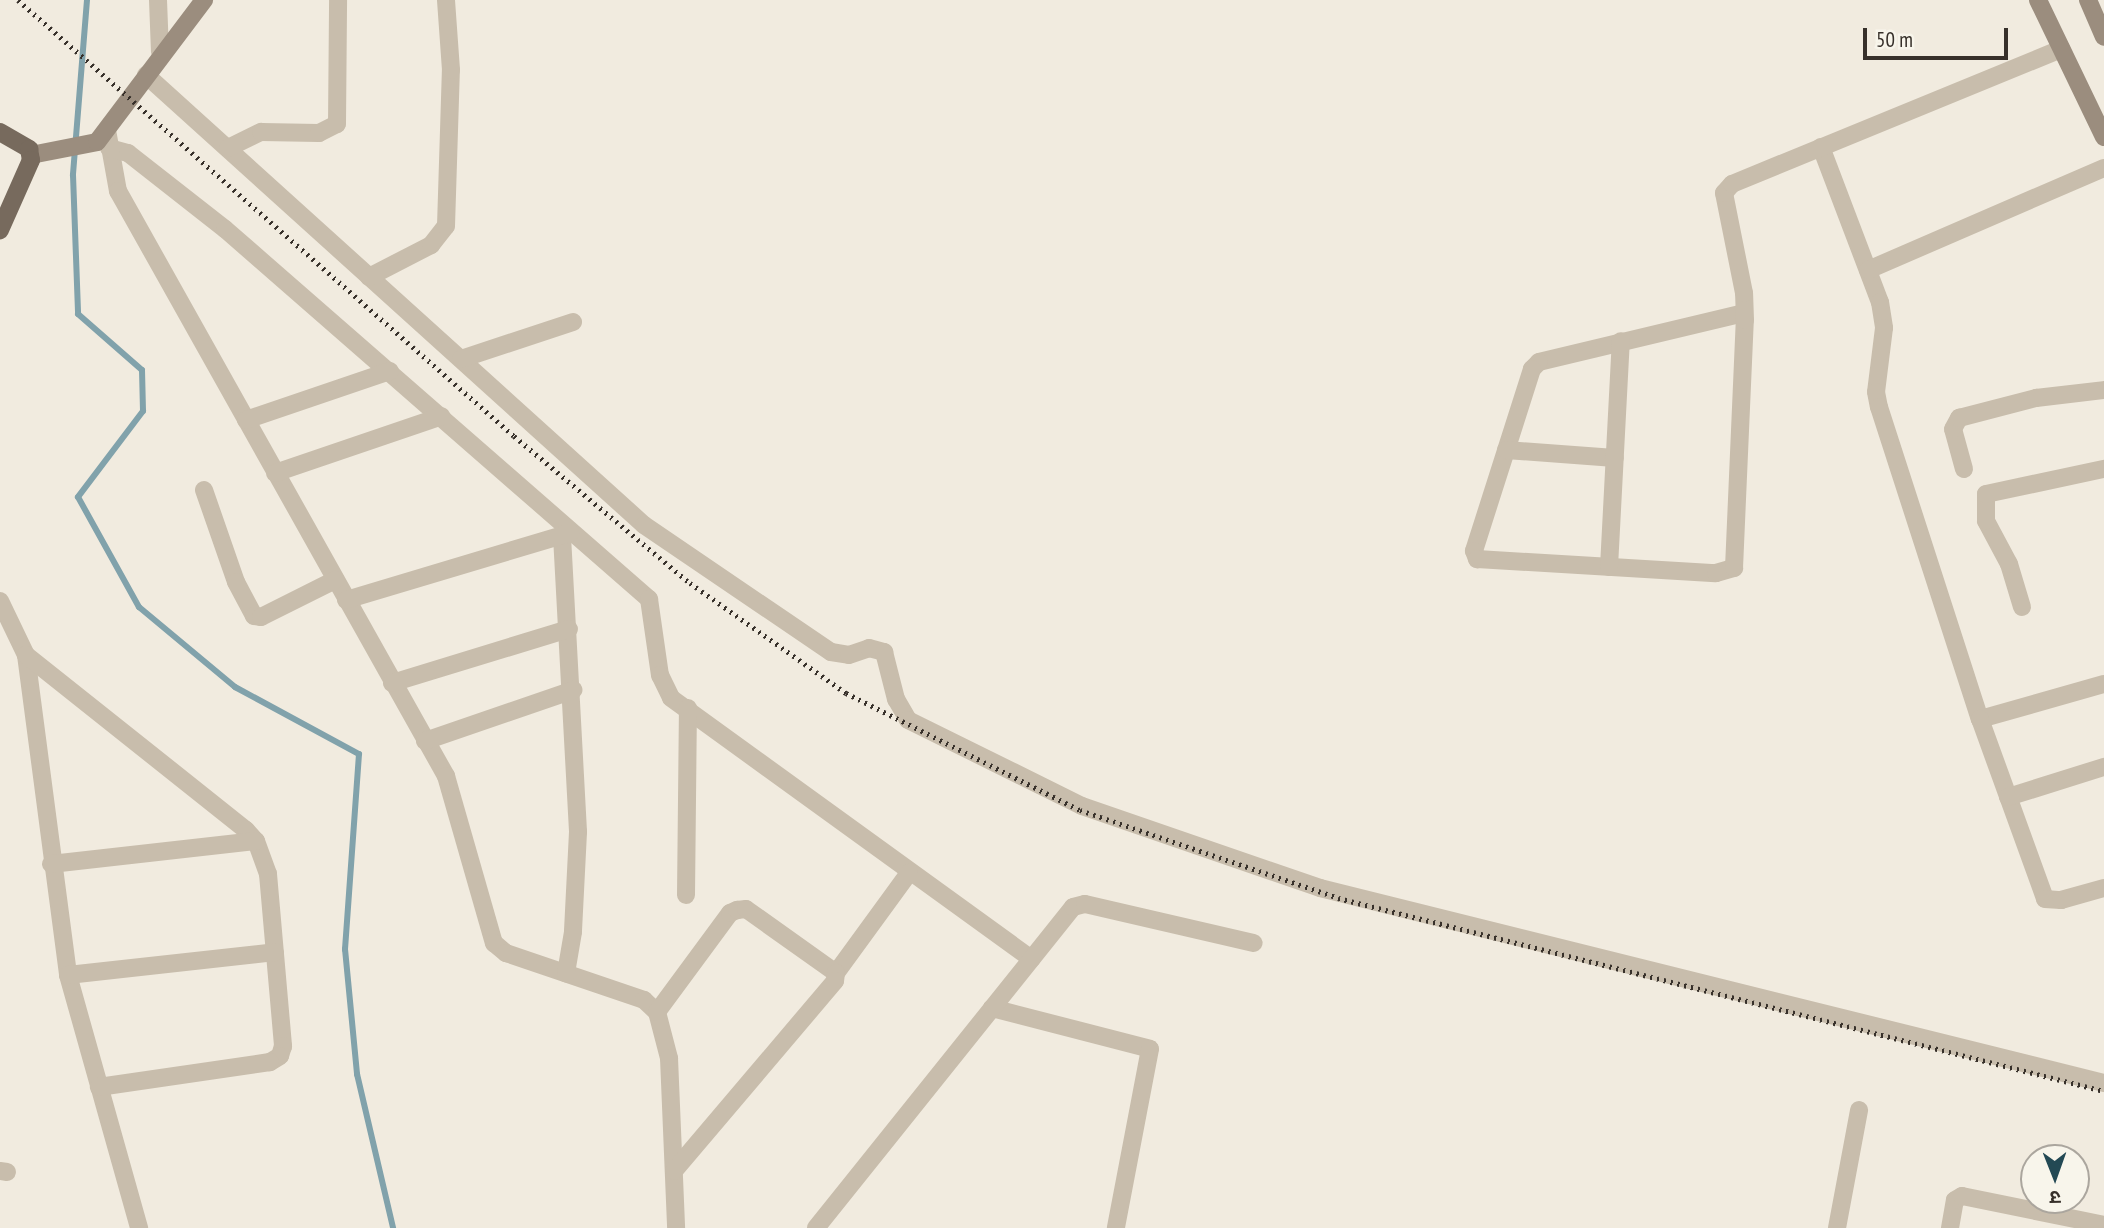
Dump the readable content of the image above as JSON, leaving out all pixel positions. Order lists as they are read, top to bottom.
{
  "scale_bar": "50 m",
  "north": "bottom"
}
